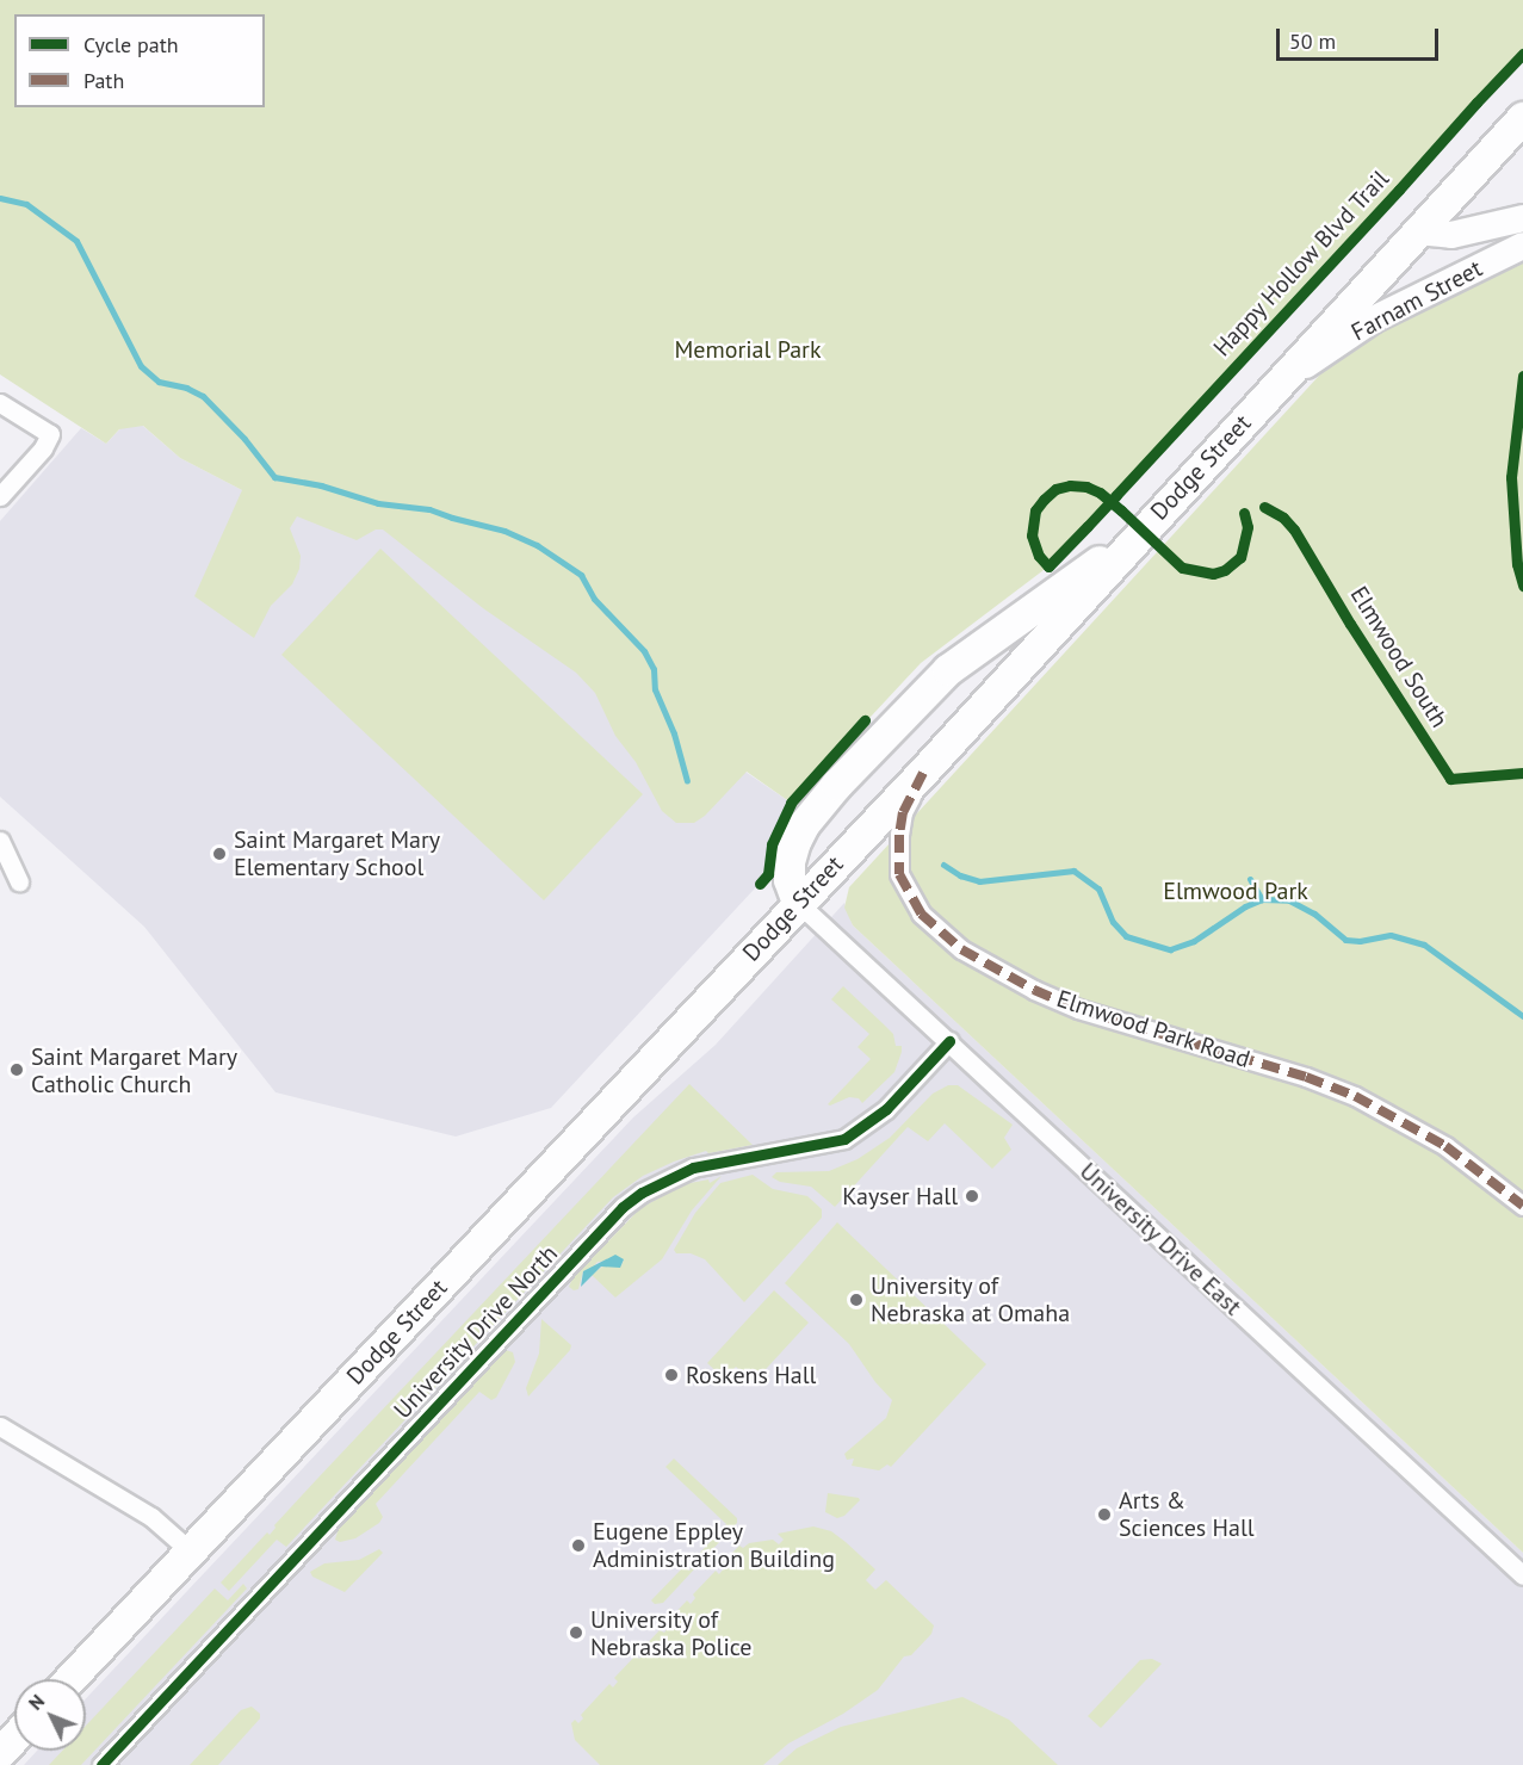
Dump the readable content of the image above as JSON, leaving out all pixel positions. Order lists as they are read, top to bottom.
{
  "streets": {
    "highway": ["Dodge Street"],
    "main road": ["Farnam Street"],
    "street": ["Elmwood Park Road", "University Drive East", "University Drive North"],
    "cycle path": ["Happy Hollow Blvd Trail", "Elmwood South"]
  },
  "crossings": [
    ["Farnam Street", "Dodge Street"],
    ["Dodge Street", "Elmwood Park Road"],
    ["Dodge Street", "University Drive East"],
    ["University Drive East", "University Drive North"]
  ],
  "parks": ["Memorial Park", "Elmwood Park"],
  "places": [
    "Saint Margaret Mary Elementary School",
    "Saint Margaret Mary Catholic Church",
    "Kayser Hall",
    "University of Nebraska at Omaha",
    "Roskens Hall",
    "Arts & Sciences Hall",
    "Eugene Eppley Administration Building",
    "University of Nebraska Police"
  ],
  "legend": ["Cycle path", "Path"],
  "scale_bar": "50 m",
  "north": "top left"
}
